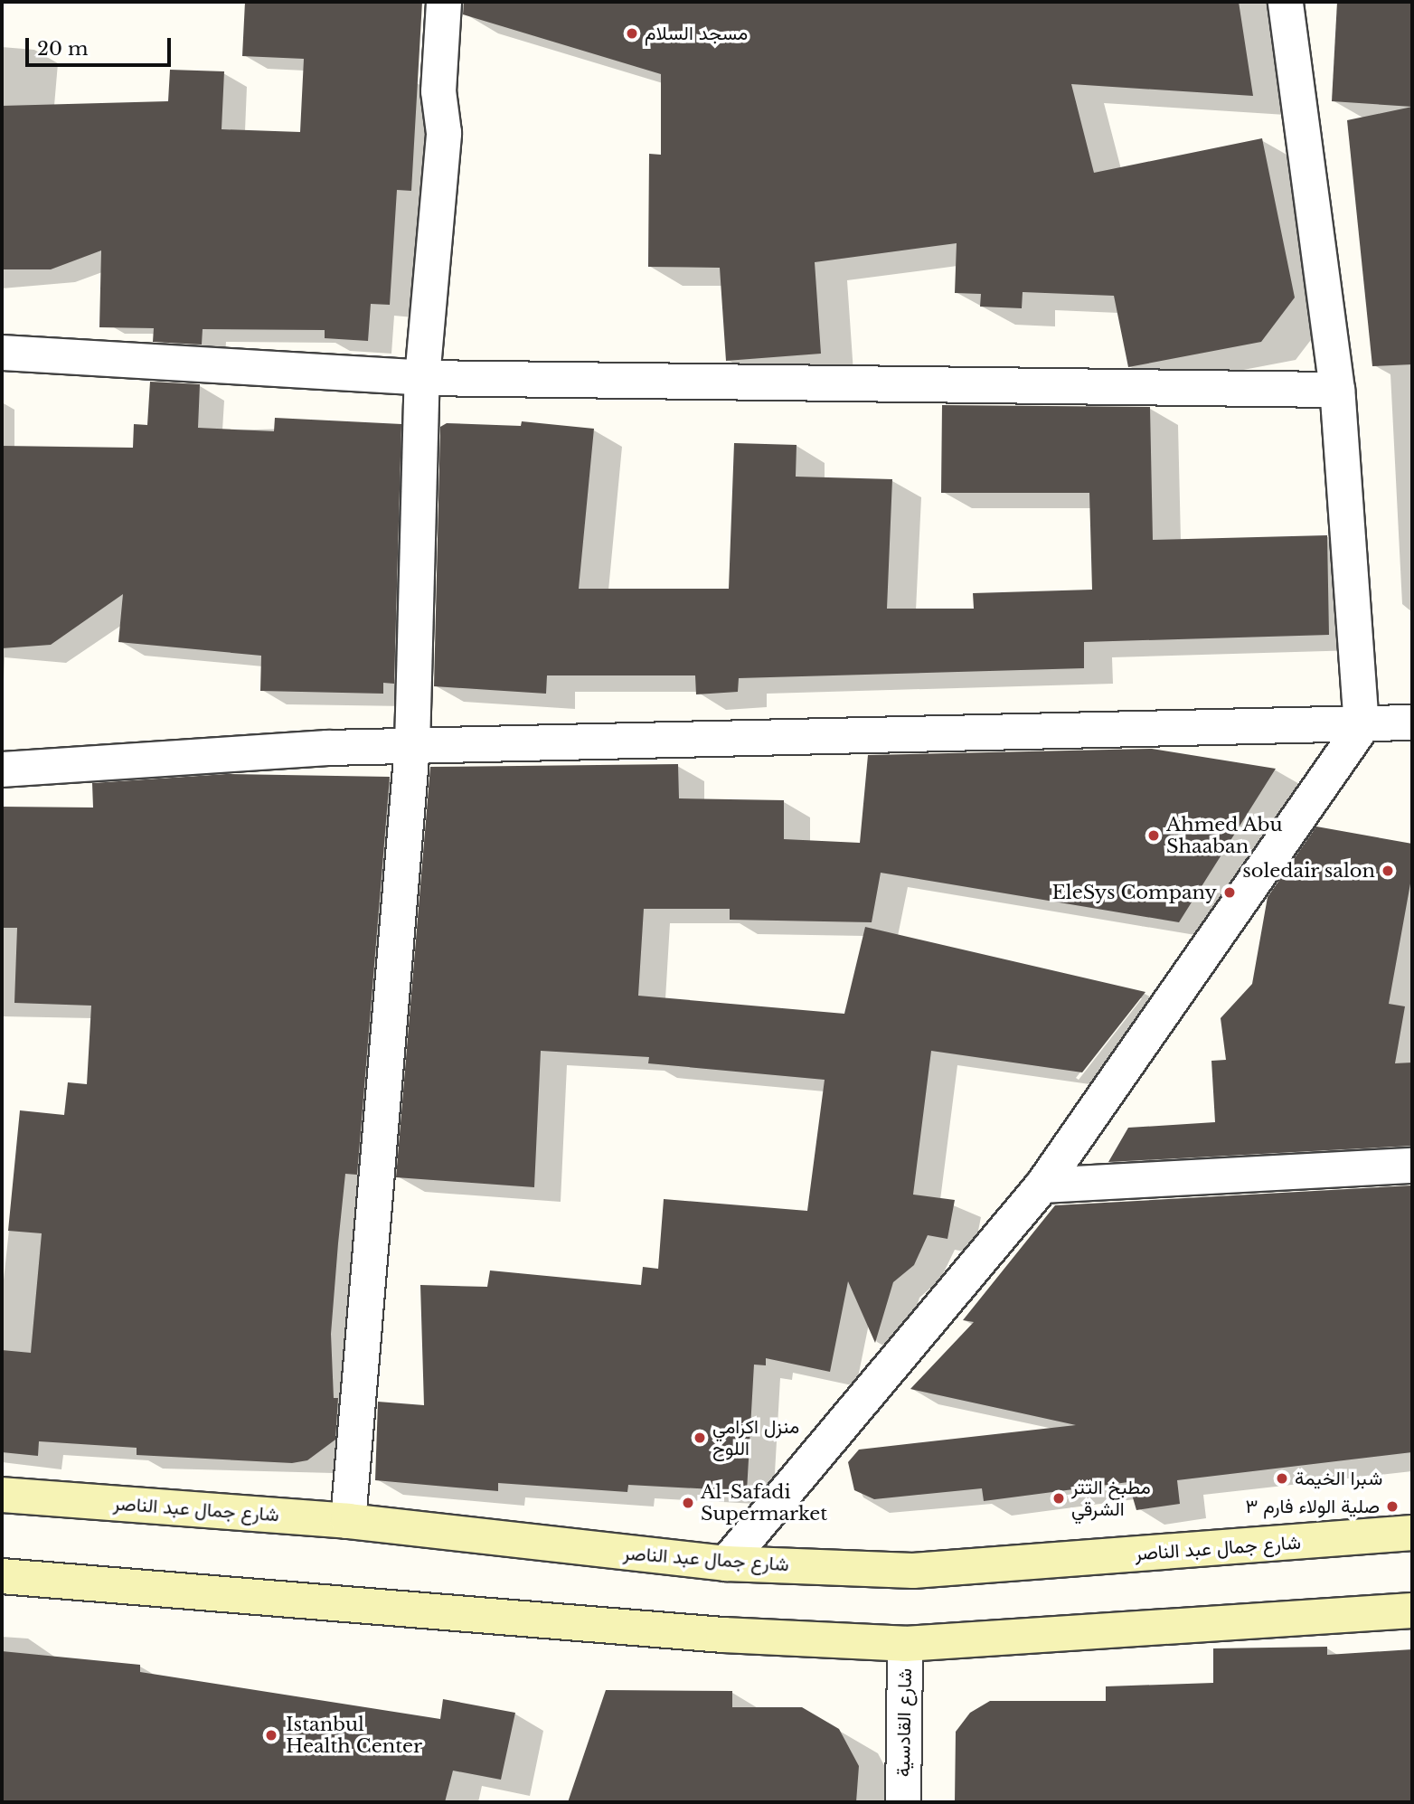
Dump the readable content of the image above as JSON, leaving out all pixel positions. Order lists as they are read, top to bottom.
{
  "streets": {
    "main road": ["شارع جمال عبد الناصر"],
    "street": ["شارع القادسية"]
  },
  "places": [
    "مسجد السلام",
    "Ahmed Abu Shaaban",
    "soledair salon",
    "EleSys Company",
    "منزل اكرامي اللوح",
    "شبرا الخيمة",
    "مطبخ التتر الشرقي",
    "Al-Safadi Supermarket",
    "صلية الولاء فارم ٣",
    "Istanbul Health Center"
  ],
  "scale_bar": "20 m"
}
